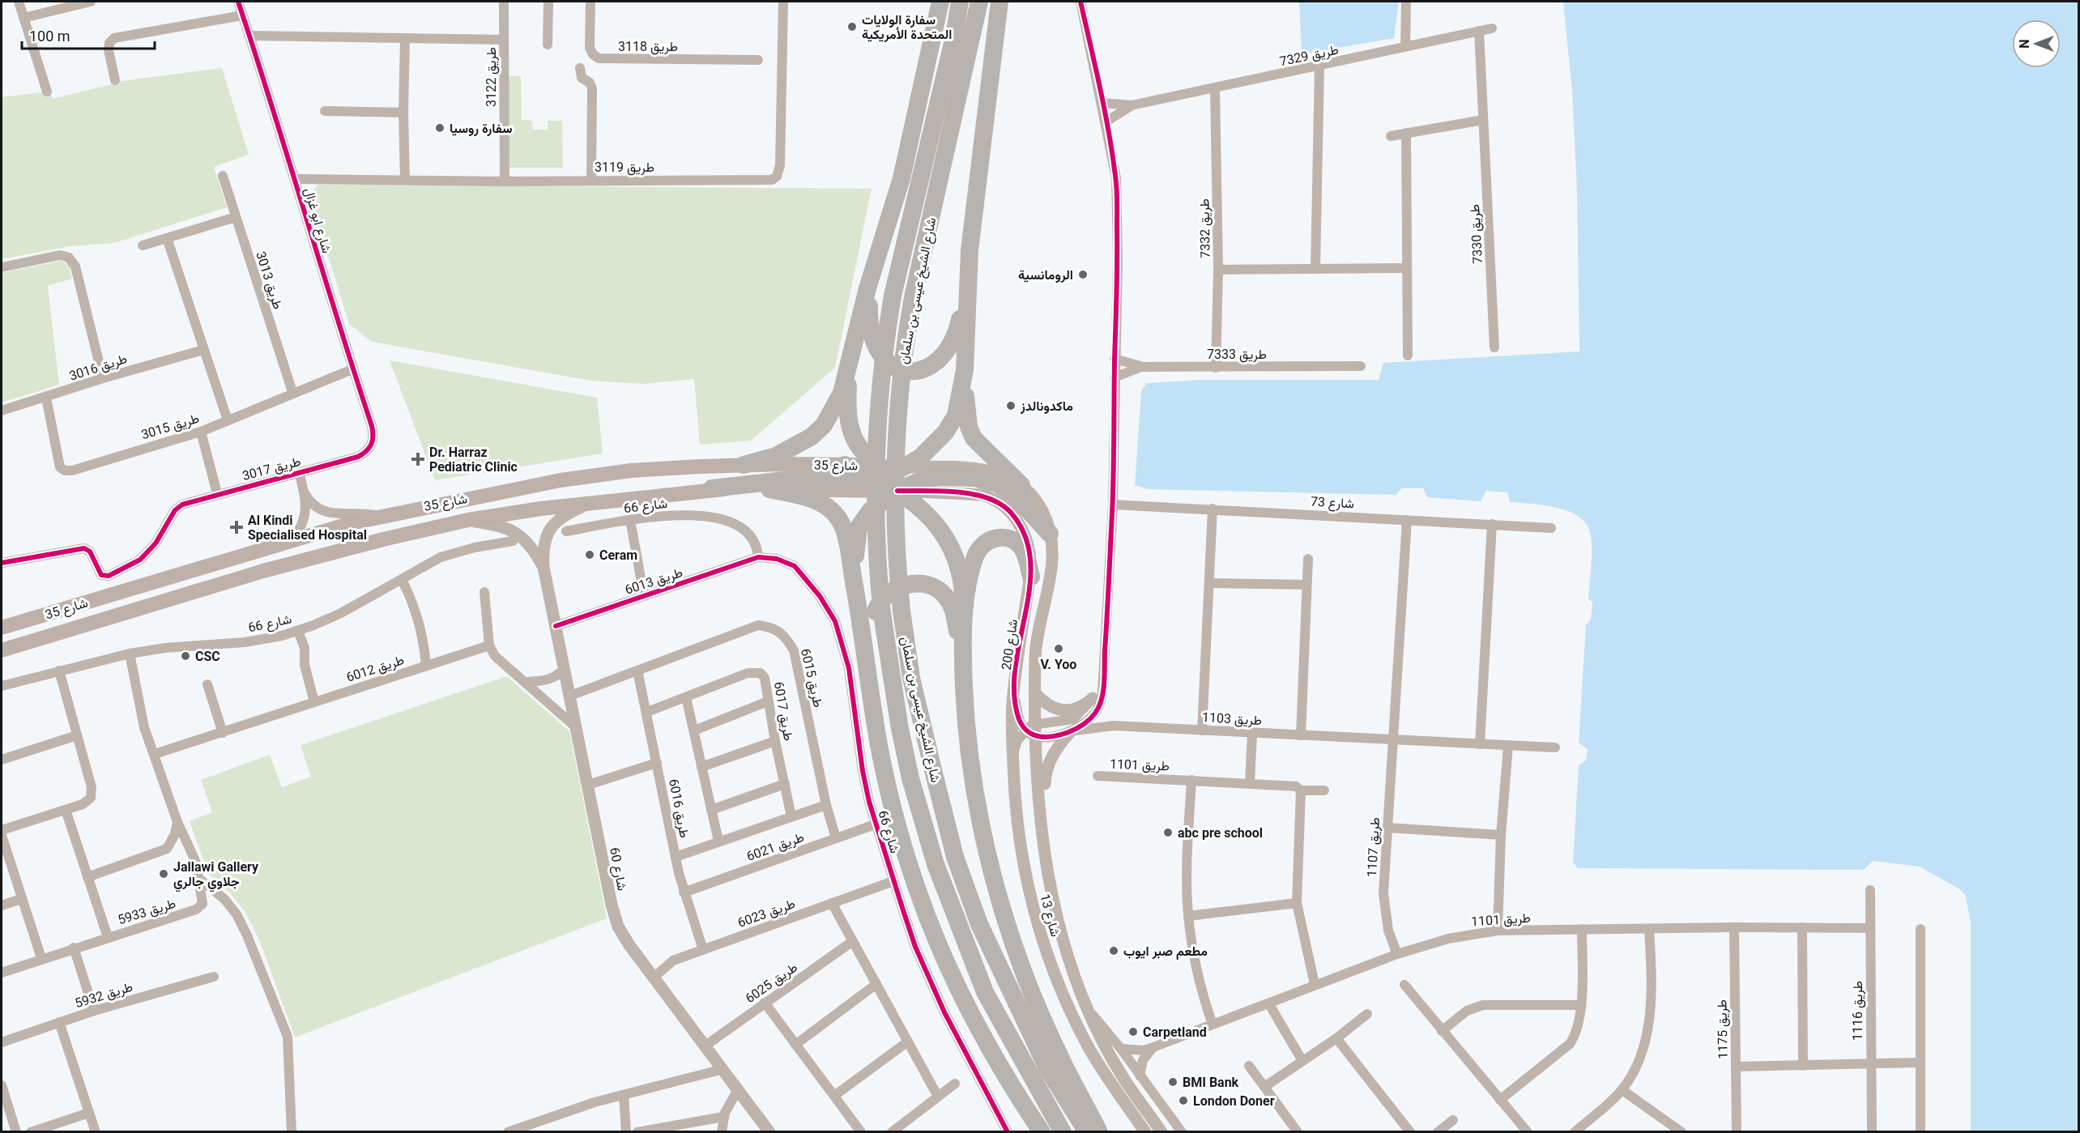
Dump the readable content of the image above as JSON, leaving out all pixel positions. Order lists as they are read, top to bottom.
{
  "streets": {
    "highway": ["شارع الشيخ عيسى بن سلمان"],
    "main road": ["شارع 35"],
    "street": [
      "طريق 3118",
      "طريق 7329",
      "طريق 3122",
      "طريق 3119",
      "شارع ابو غزال",
      "طريق 7332",
      "طريق 7330",
      "طريق 3013",
      "طريق 7333",
      "طريق 3016",
      "طريق 3015",
      "طريق 3017",
      "شارع 73",
      "شارع 66",
      "طريق 6013",
      "شارع 200",
      "طريق 6012",
      "طريق 6015",
      "طريق 6017",
      "طريق 1103",
      "طريق 1101",
      "طريق 6016",
      "طريق 6021",
      "طريق 1107",
      "شارع 60",
      "طريق 5933",
      "طريق 6023",
      "شارع 13",
      "طريق 6025",
      "طريق 5932",
      "طريق 1116",
      "طريق 1175"
    ]
  },
  "crossings": [
    ["طريق 7329", "طريق 7332"],
    ["طريق 7329", "طريق 7330"],
    ["طريق 3122", "طريق 3119"],
    ["طريق 3119", "شارع ابو غزال"],
    ["شارع ابو غزال", "طريق 3015"],
    ["شارع ابو غزال", "طريق 3017"],
    ["طريق 7332", "طريق 7333"],
    ["طريق 3013", "طريق 3015"],
    ["طريق 3016", "طريق 3015"],
    ["شارع 35", "شارع 200"],
    ["شارع 66", "طريق 6013"],
    ["شارع 66", "طريق 6021"],
    ["شارع 66", "طريق 5933"],
    ["شارع 66", "طريق 6023"],
    ["طريق 6013", "شارع 60"],
    ["شارع 200", "شارع 13"],
    ["طريق 6012", "طريق 5933"],
    ["طريق 6015", "طريق 6016"],
    ["طريق 6015", "طريق 6021"],
    ["طريق 6015", "شارع 60"],
    ["طريق 6017", "طريق 6016"],
    ["طريق 1103", "طريق 1107"],
    ["طريق 1101", "طريق 1107"],
    ["طريق 1101", "طريق 1116"],
    ["طريق 1101", "طريق 1175"],
    ["طريق 6016", "طريق 6021"],
    ["طريق 6016", "طريق 6023"],
    ["شارع 60", "طريق 6023"],
    ["شارع 60", "طريق 6025"]
  ],
  "places": {
    "other": [
      "سفارة الولايات المتحدة الأمريكية",
      "سفارة روسيا",
      "الرومانسية",
      "ماكدونالدز",
      "Ceram",
      "V. Yoo",
      "CSC",
      "abc pre school",
      "Jallawi Gallery جلاوي جالري",
      "مطعم صبر ايوب",
      "Carpetland",
      "BMI Bank",
      "London Doner"
    ],
    "health": ["Dr. Harraz Pediatric Clinic", "Al Kindi Specialised Hospital"]
  },
  "scale_bar": "100 m",
  "north": "left"
}
